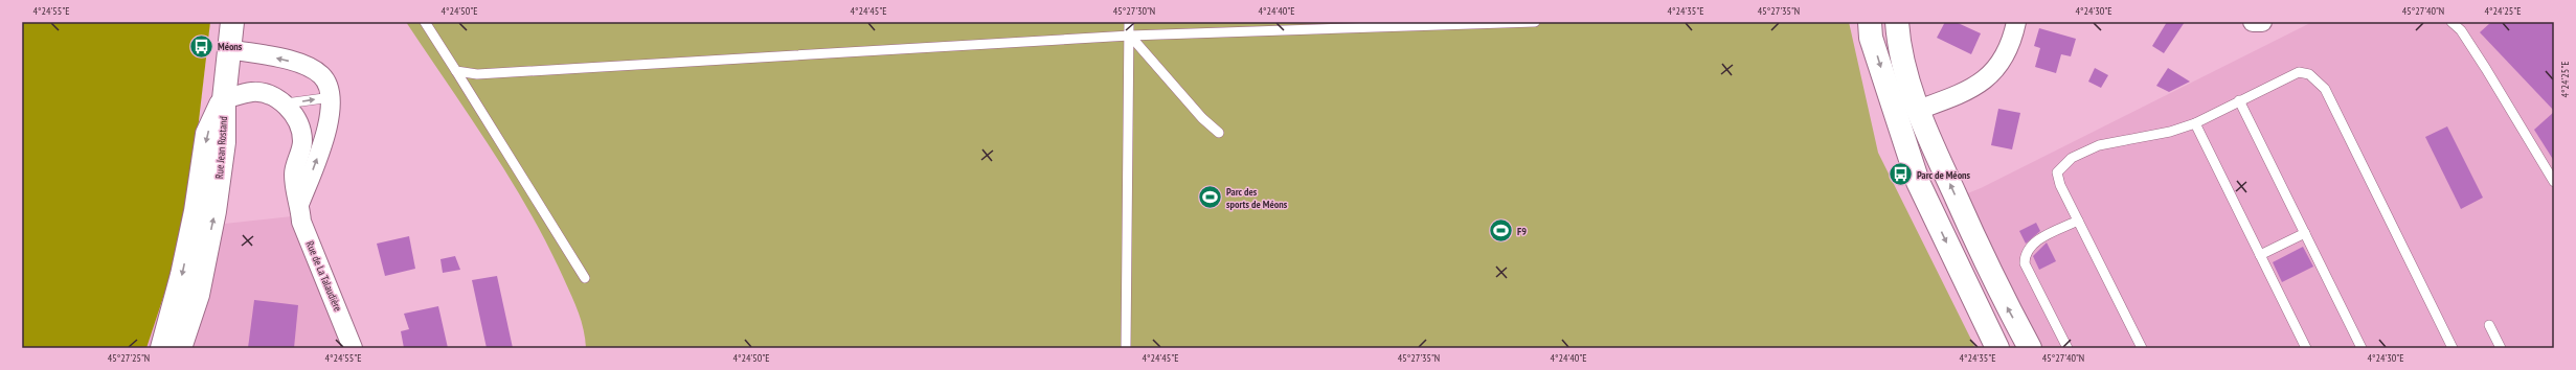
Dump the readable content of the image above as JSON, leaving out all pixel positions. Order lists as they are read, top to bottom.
{
  "streets": {
    "main road": ["Rue Jean Rostand"],
    "street": ["Rue de La Talaudière"]
  },
  "places": {
    "bus stop": ["Méons", "Parc de Méons"],
    "sports": ["Parc des sports de Méons", "F9"]
  },
  "coordinates": [
    "4°24'55\"E",
    "4°24'50\"E",
    "4°24'45\"E",
    "45°27'30\"N",
    "4°24'40\"E",
    "4°24'35\"E",
    "45°27'35\"N",
    "4°24'30\"E",
    "45°27'40\"N",
    "4°24'25\"E",
    "45°27'25\"N"
  ]
}
